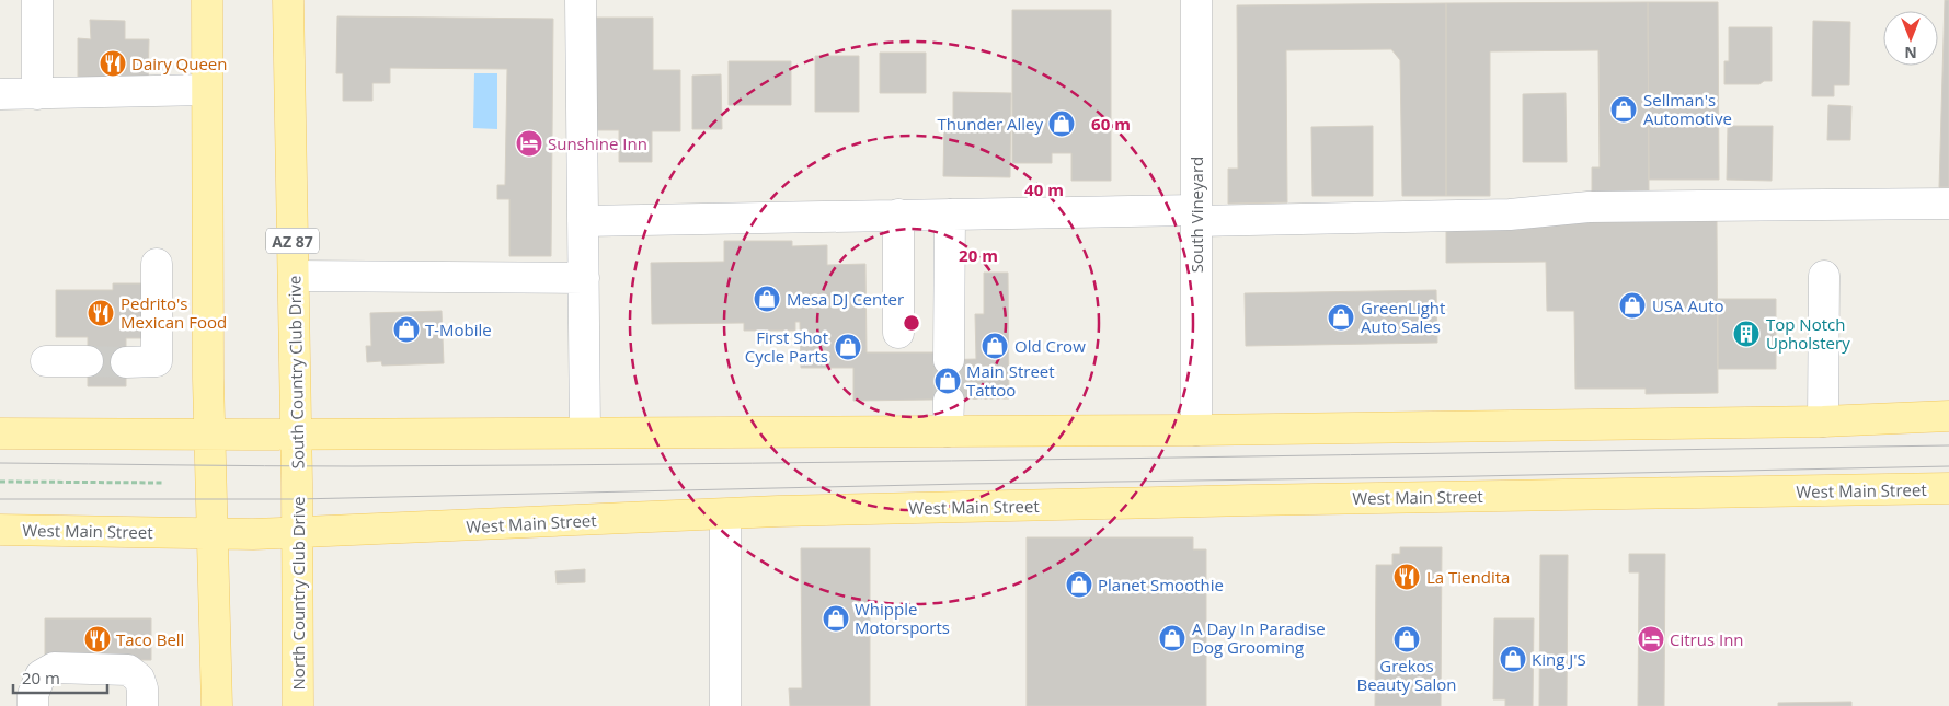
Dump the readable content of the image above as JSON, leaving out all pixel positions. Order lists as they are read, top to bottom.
{
  "streets": {
    "main road": [
      "AZ 87",
      "South Country Club Drive",
      "West Main Street",
      "North Country Club Drive"
    ],
    "street": ["South Vineyard"]
  },
  "crossings": [
    ["South Country Club Drive", "North Country Club Drive"],
    ["West Main Street", "North Country Club Drive"]
  ],
  "places": {
    "restaurant": [
      "Dairy Queen",
      "Pedrito's Mexican Food",
      "La Tiendita",
      "Taco Bell"
    ],
    "shop": [
      "Sellman's Automotive",
      "Thunder Alley",
      "Mesa DJ Center",
      "USA Auto",
      "GreenLight Auto Sales",
      "T-Mobile",
      "Old Crow",
      "First Shot Cycle Parts",
      "Main Street Tattoo",
      "Planet Smoothie",
      "Whipple Motorsports",
      "A Day In Paradise Dog Grooming",
      "Grekos Beauty Salon",
      "King J'S"
    ],
    "hotel": ["Sunshine Inn", "Citrus Inn"],
    "building": ["Top Notch Upholstery"]
  },
  "scale_bar": "20 m",
  "north": "bottom",
  "rings": ["60 m", "40 m", "20 m"]
}
